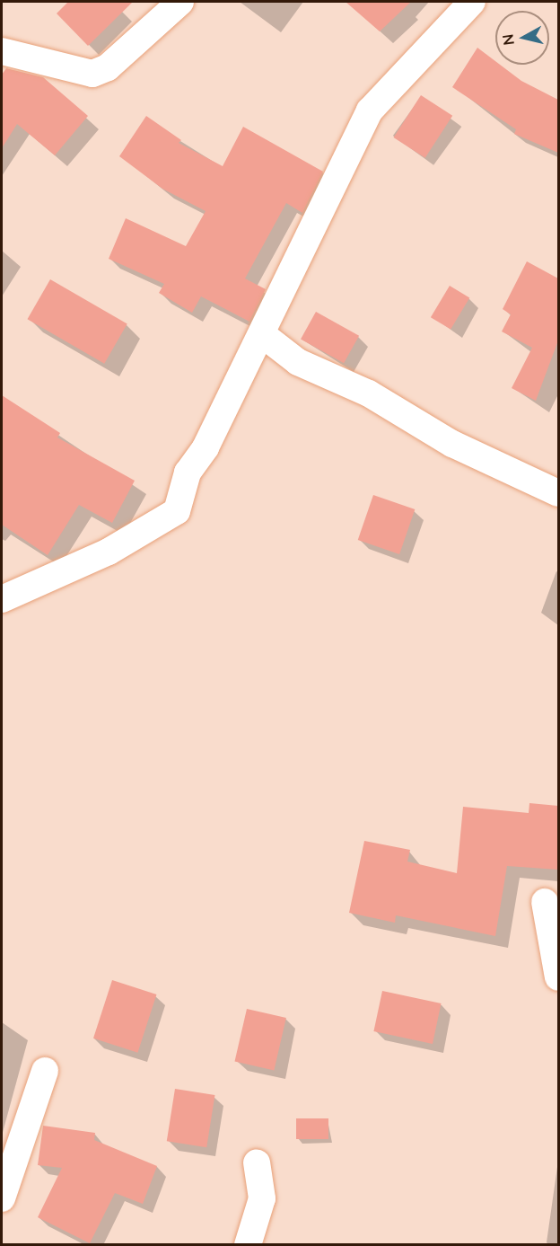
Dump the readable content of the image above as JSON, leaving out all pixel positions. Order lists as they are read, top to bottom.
{
  "north": "left"
}
